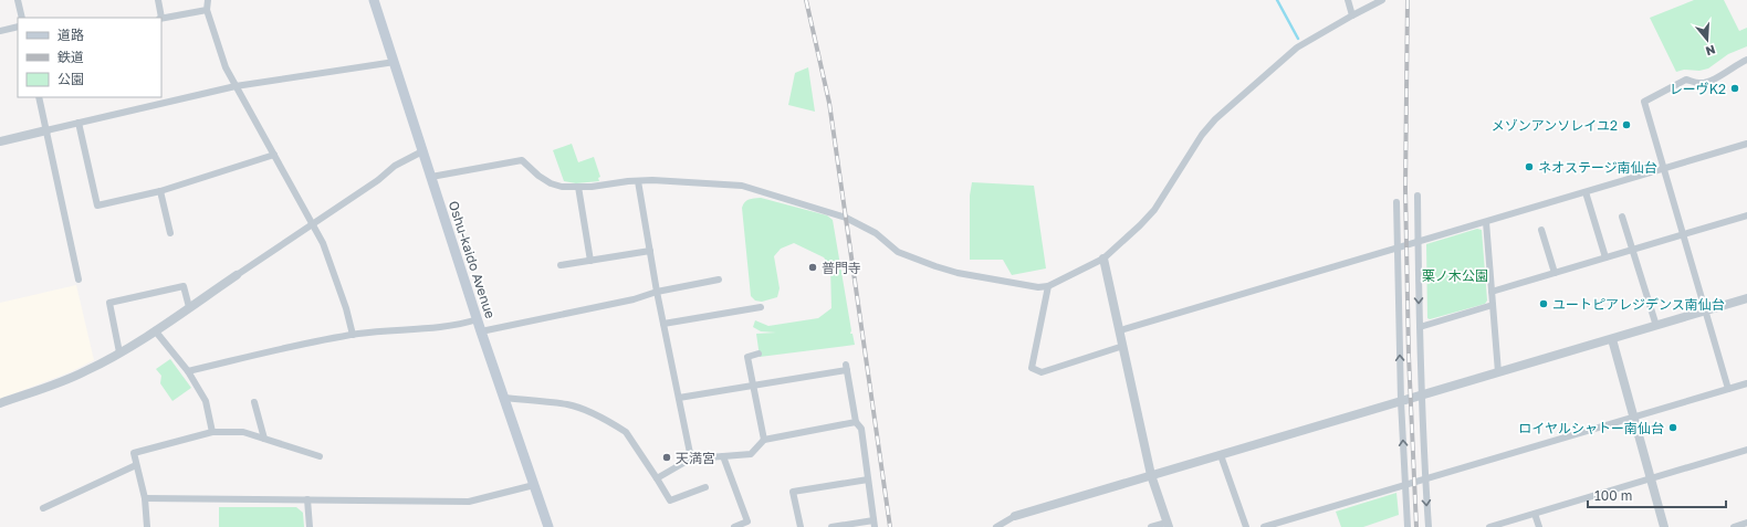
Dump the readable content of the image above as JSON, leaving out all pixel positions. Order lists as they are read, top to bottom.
{
  "streets": {
    "main road": ["Oshu-kaido Avenue"]
  },
  "parks": ["栗ノ木公園"],
  "places": [
    "レーヴK2",
    "メゾンアンソレイユ2",
    "ネオステージ南仙台",
    "普門寺",
    "ユートピアレジデンス南仙台",
    "ロイヤルシャトー南仙台",
    "天満宮"
  ],
  "legend": ["道路", "鉄道", "公園"],
  "scale_bar": "100 m",
  "north": "bottom"
}
